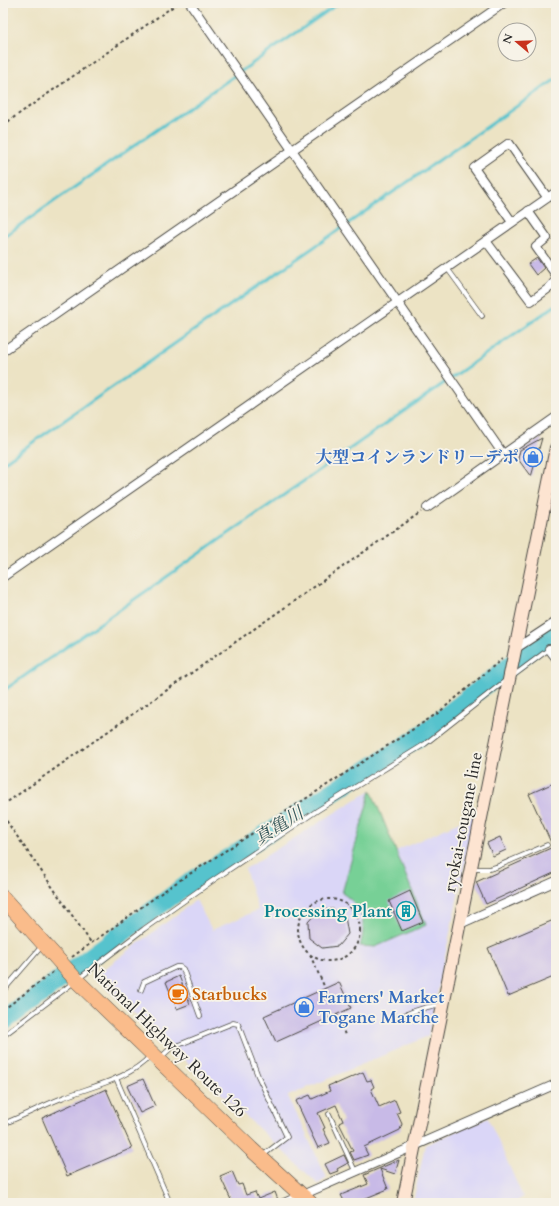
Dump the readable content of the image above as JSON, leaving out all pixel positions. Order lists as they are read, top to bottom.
{
  "streets": {
    "highway": ["National Highway Route 126"],
    "main road": ["ryokai-tougane line"]
  },
  "water": ["真亀川"],
  "places": {
    "shop": ["大型コインランドリ－デポ", "Farmers' Market Togane Marche"],
    "building": ["Processing Plant"],
    "cafe": ["Starbucks"]
  },
  "north": "left"
}
